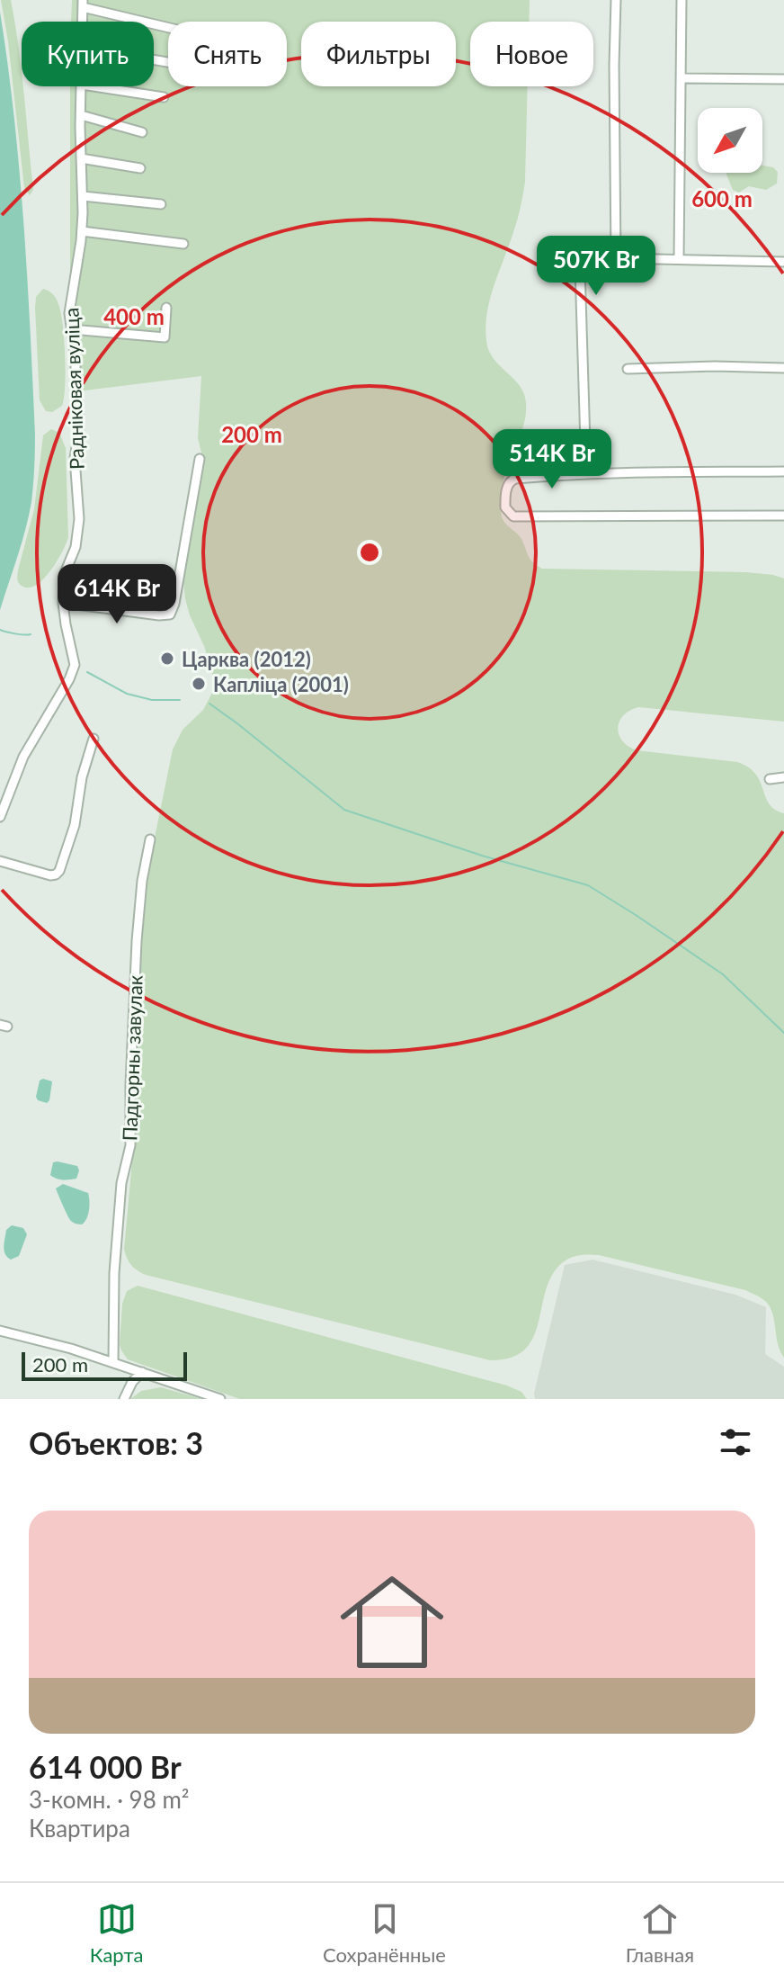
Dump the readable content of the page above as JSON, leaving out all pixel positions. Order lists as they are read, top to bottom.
{
  "streets": {
    "street": ["Радніковая вуліца", "Падгорны завулак"]
  },
  "places": ["Царква (2012)", "Капліца (2001)"],
  "scale_bar": "200 m",
  "north": "bottom left",
  "page": {
    "chip": [
      "Купить",
      "Снять",
      "Фильтры",
      "Новое"
    ],
    "price": ["507K Br", "514K Br", "614K Br"],
    "scale": "200 m",
    "heading": "Объектов: 3",
    "list": [
      {
        "name": "614 000 Br",
        "note": "3-комн. · 98 m² · Квартира"
      }
    ],
    "tabs": ["Карта", "Сохранённые", "Главная"]
  },
  "rings": ["600 m", "400 m", "200 m"]
}
